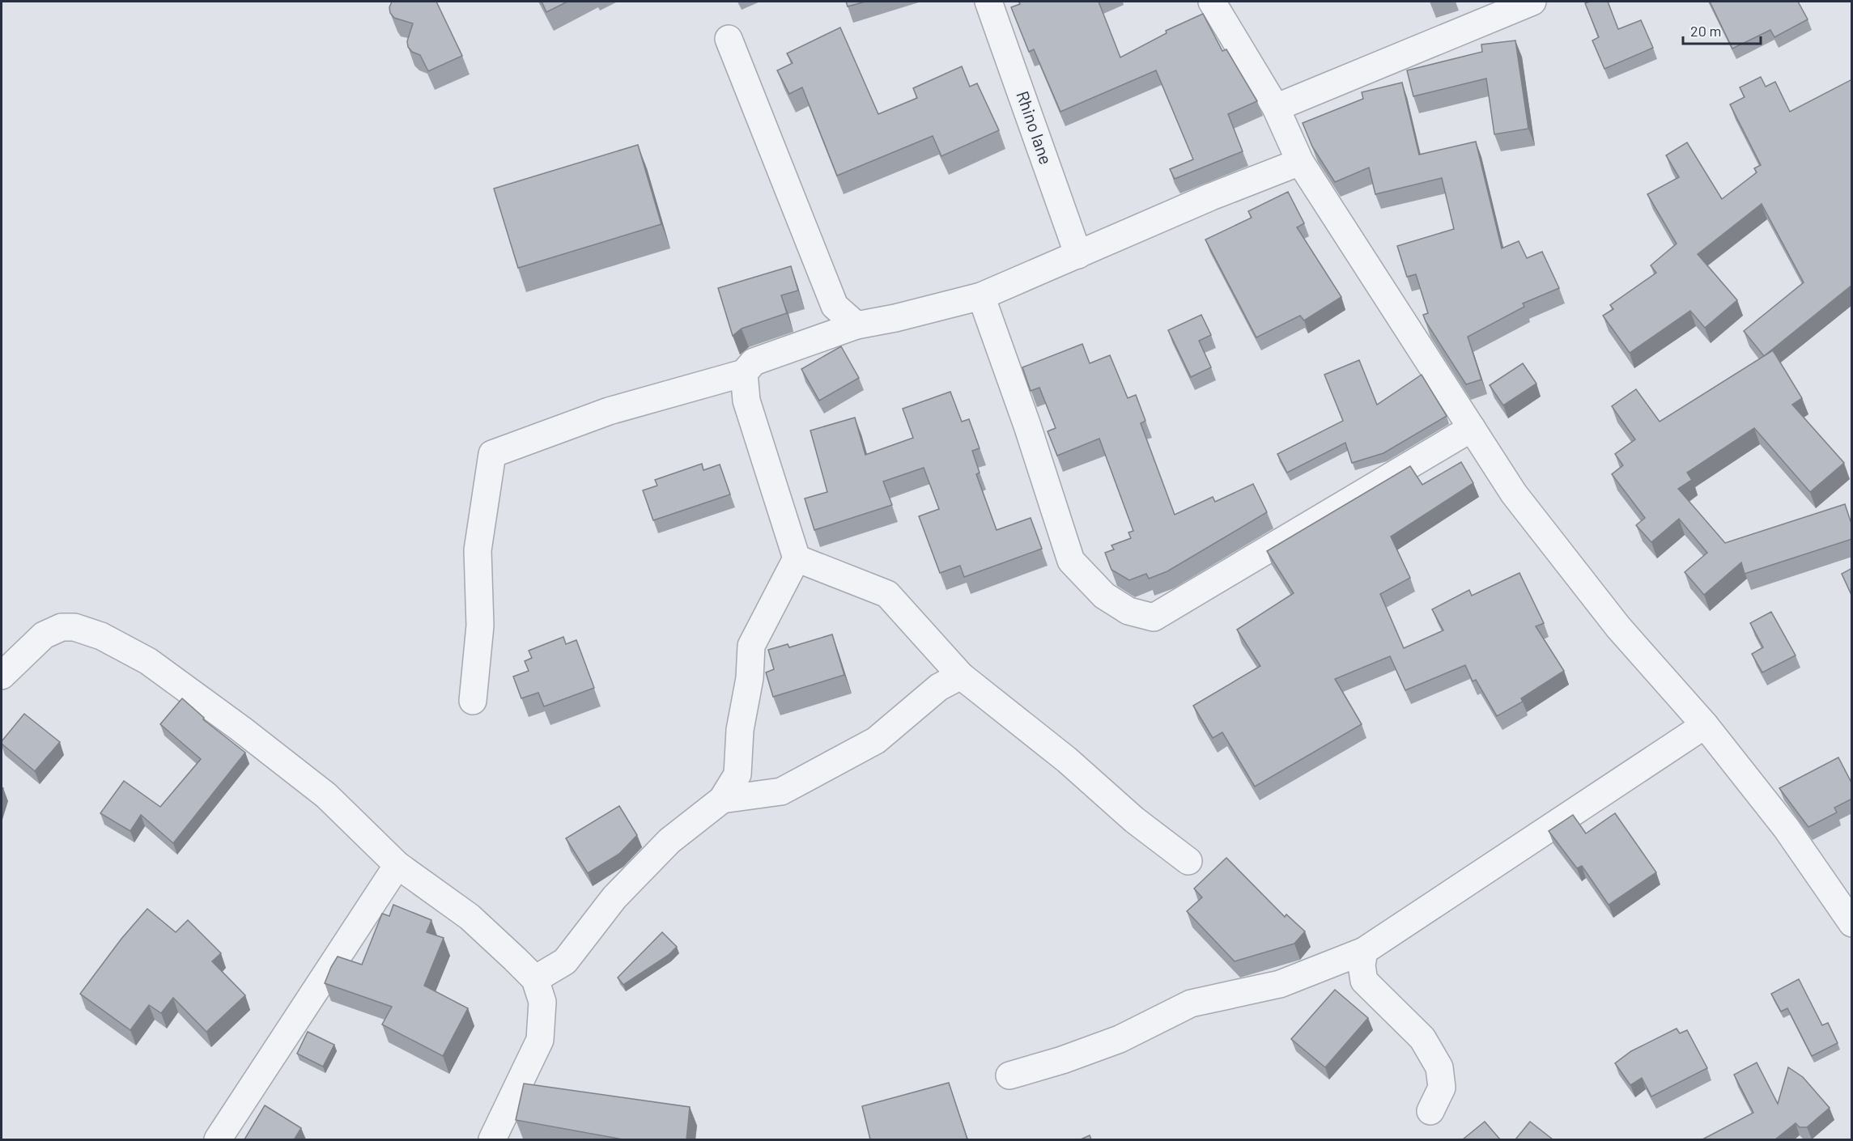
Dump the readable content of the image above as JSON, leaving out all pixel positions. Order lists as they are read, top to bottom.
{
  "streets": {
    "street": ["Rhino lane"]
  },
  "scale_bar": "20 m"
}
